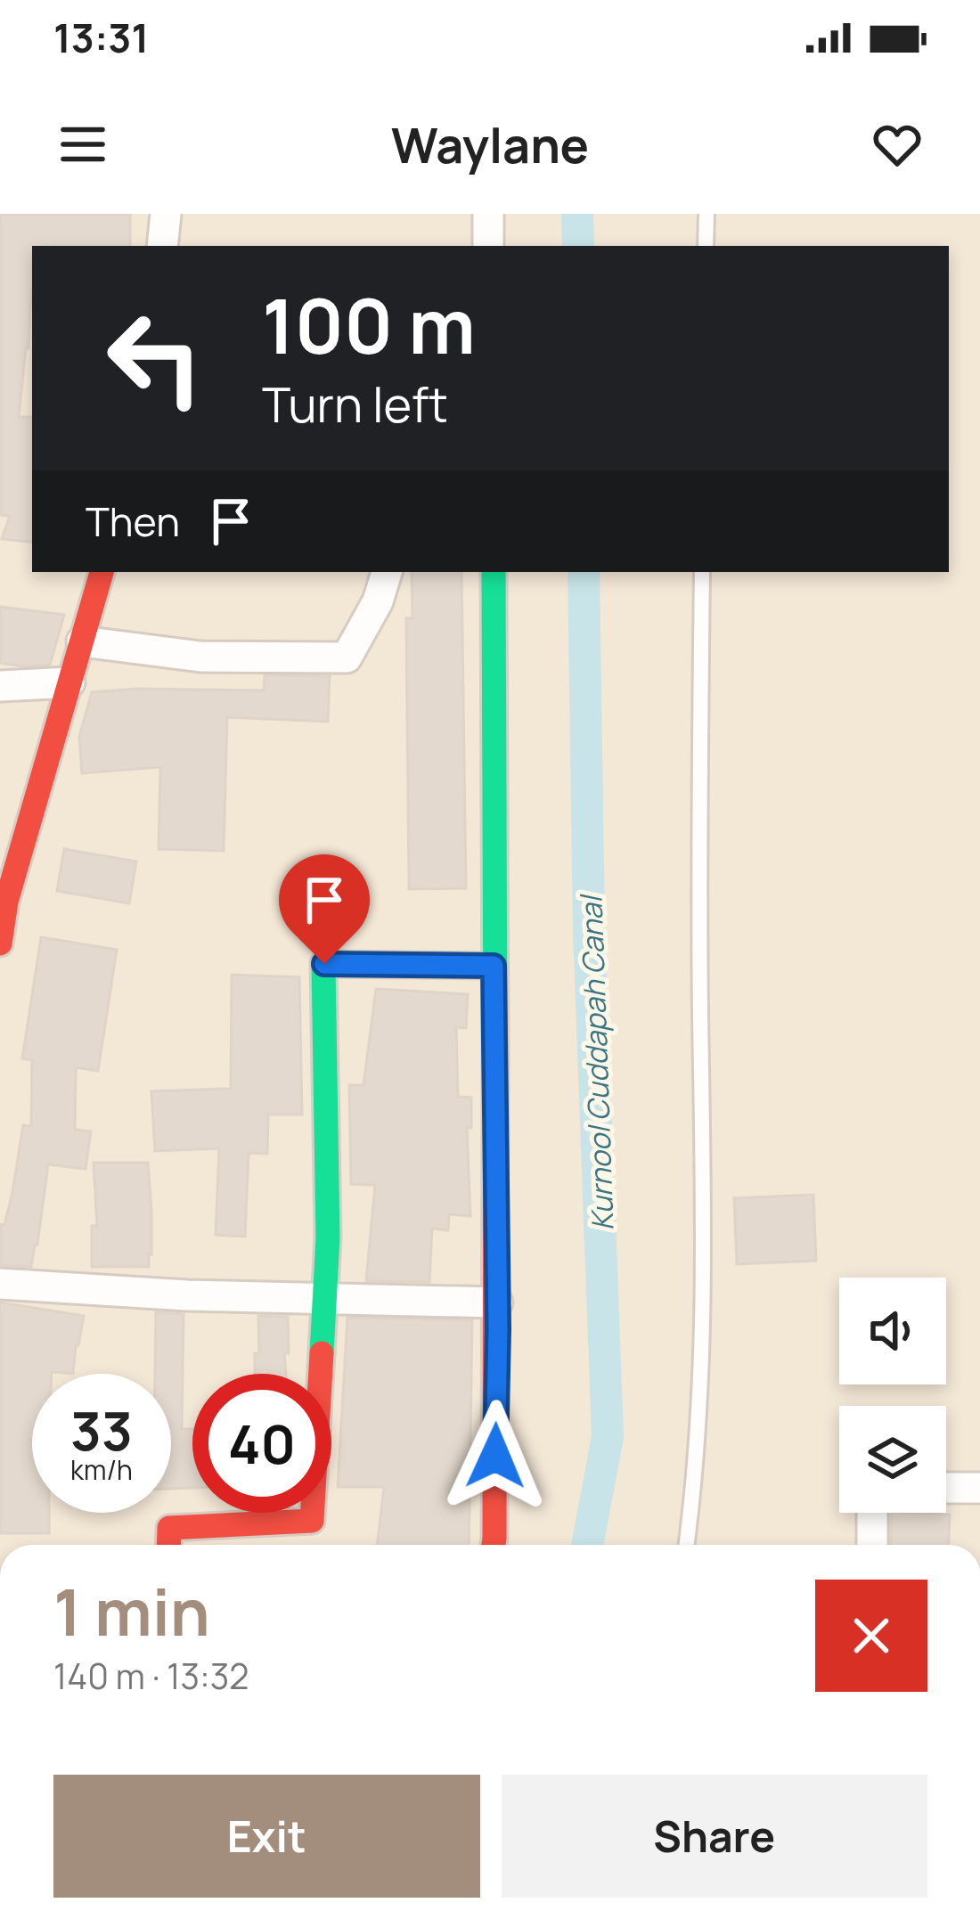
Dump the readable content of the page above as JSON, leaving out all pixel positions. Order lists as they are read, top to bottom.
{
  "water": ["Kurnool Cuddapah Canal"],
  "page": {
    "status": "13:31",
    "header": "Waylane",
    "turn": ["100 m", "Turn left"],
    "then": "Then",
    "speed": "33 km/h",
    "limit": "40",
    "heading": ["1 min", "140 m · 13:32"],
    "buttons": ["Exit", "Share"]
  }
}
